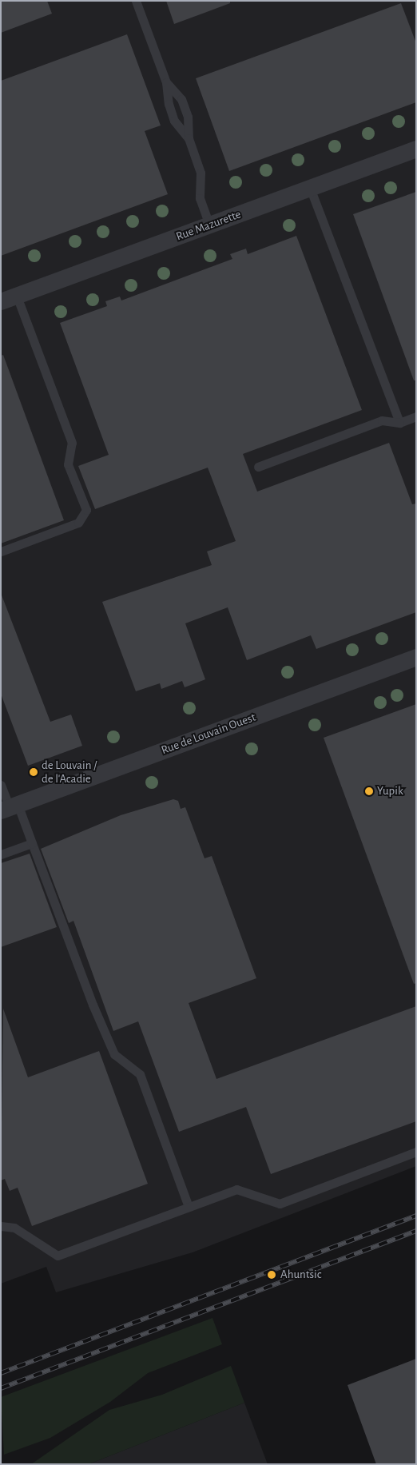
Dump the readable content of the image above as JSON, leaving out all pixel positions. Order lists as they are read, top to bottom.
{
  "streets": {
    "street": ["Rue Mazurette", "Rue de Louvain Ouest"]
  },
  "places": ["de Louvain / de l'Acadie", "Yupik", "Ahuntsic"]
}
